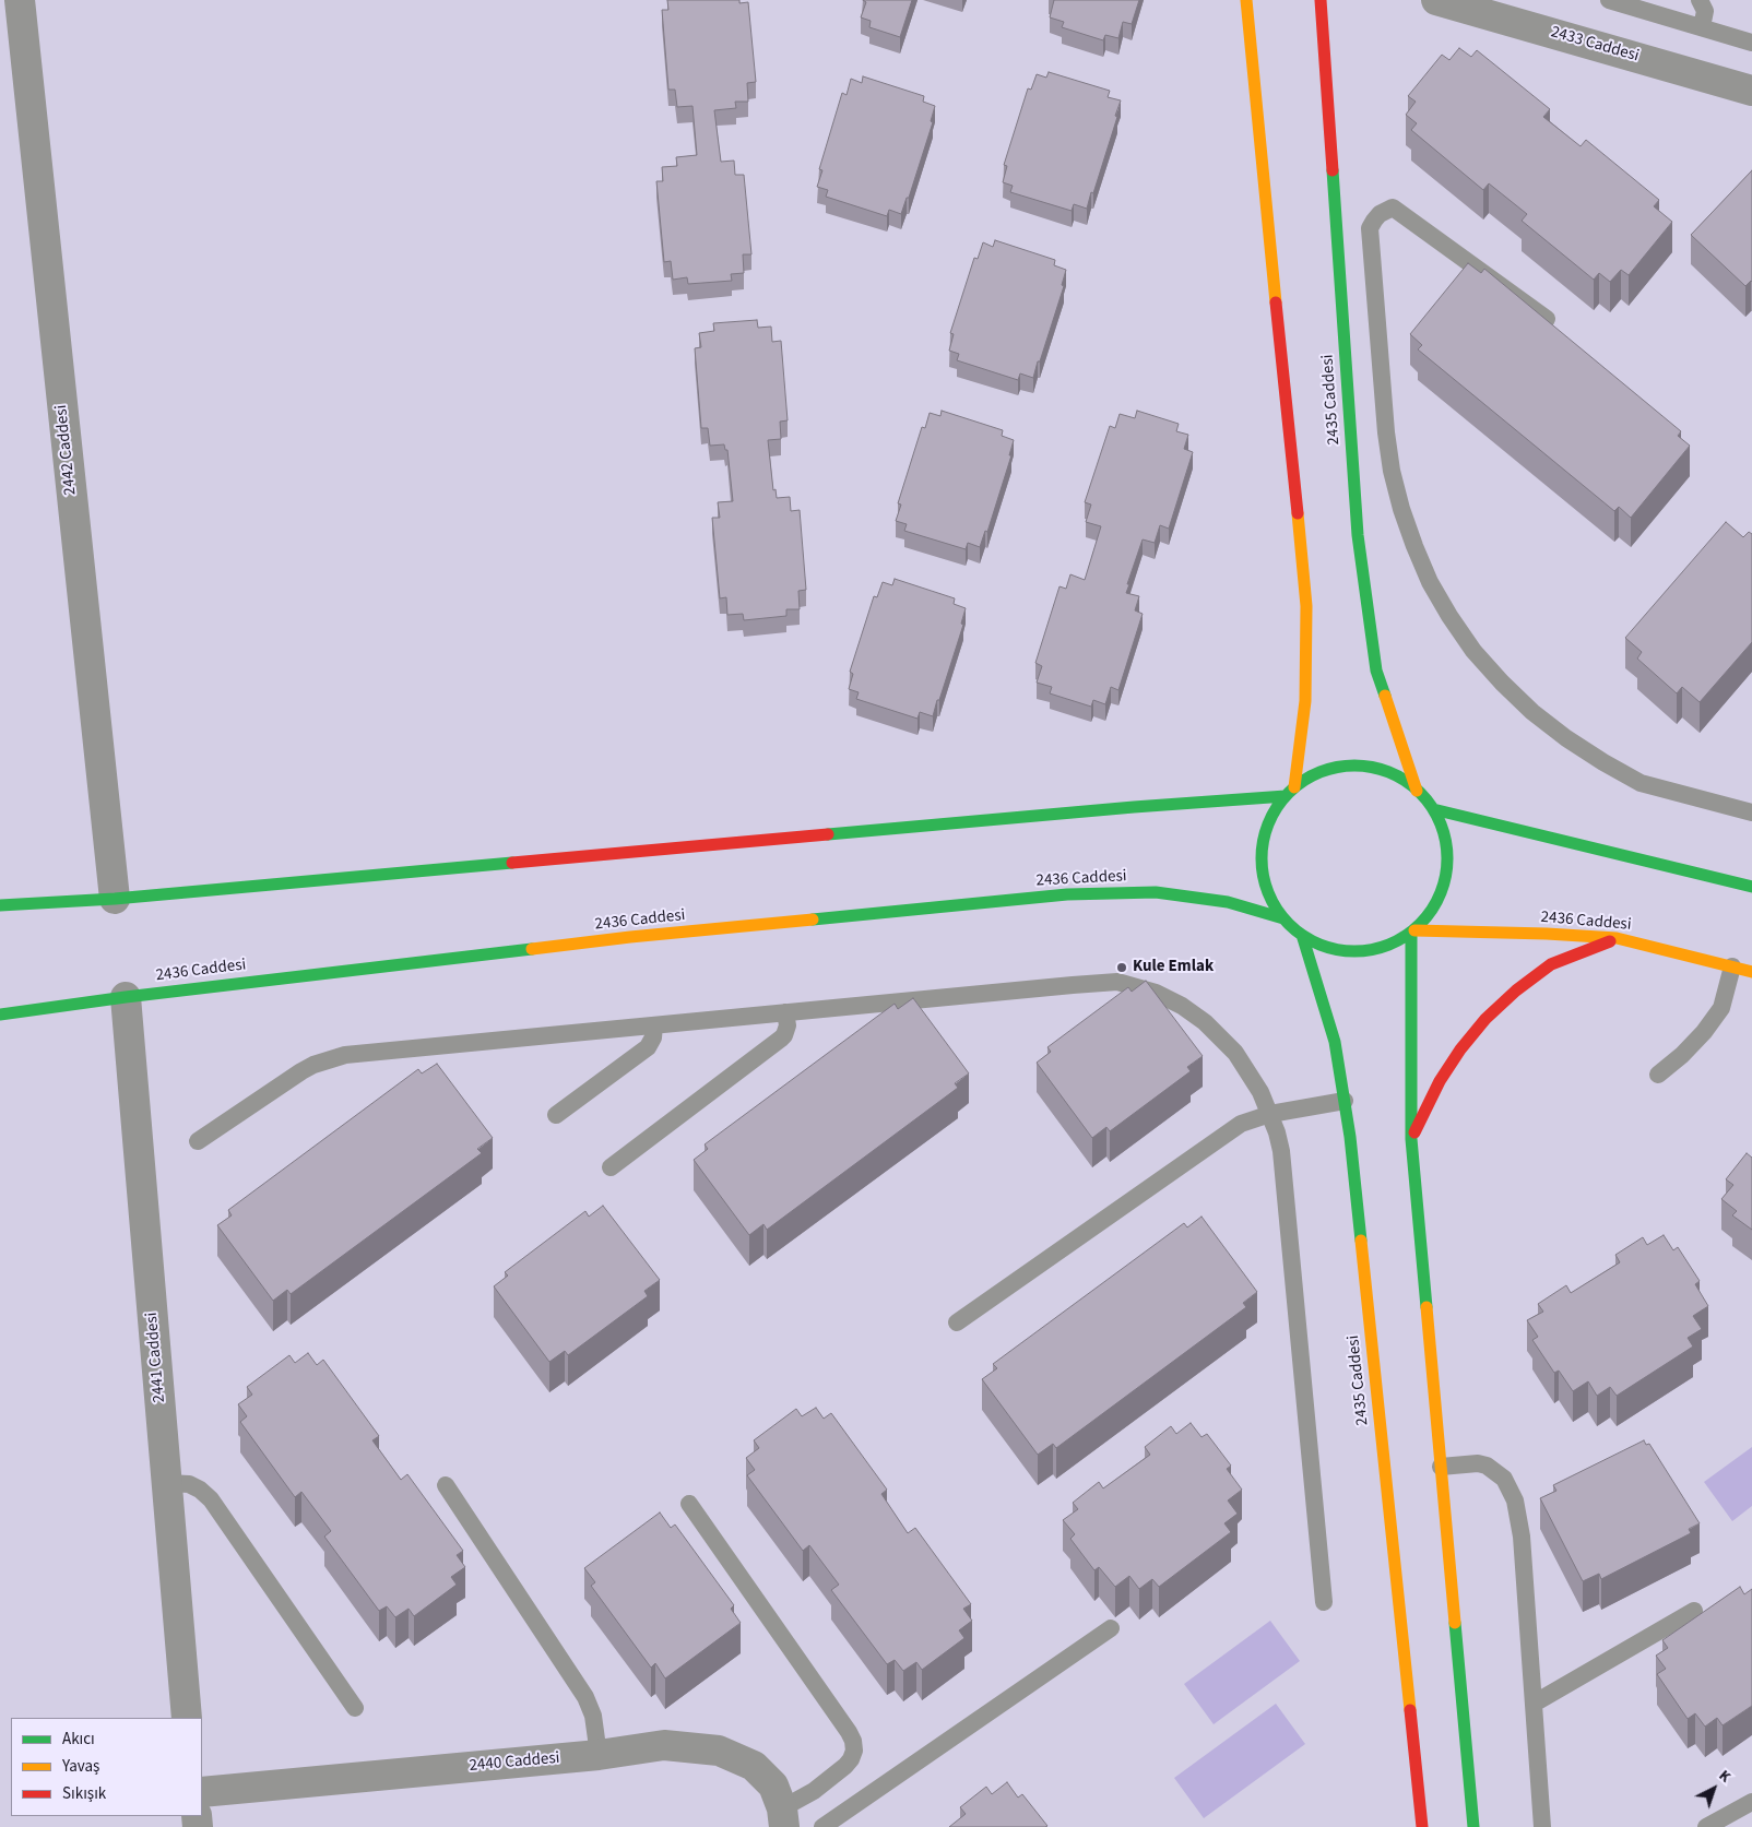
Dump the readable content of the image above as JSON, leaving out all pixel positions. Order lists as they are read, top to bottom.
{
  "streets": {
    "street": [
      "2433 Caddesi",
      "2435 Caddesi",
      "2442 Caddesi",
      "2436 Caddesi",
      "2441 Caddesi",
      "2440 Caddesi"
    ]
  },
  "crossings": [
    ["2435 Caddesi", "2436 Caddesi"],
    ["2436 Caddesi", "2441 Caddesi"]
  ],
  "places": ["Kule Emlak"],
  "legend": ["Akıcı", "Yavaş", "Sıkışık"],
  "north": "top right"
}
